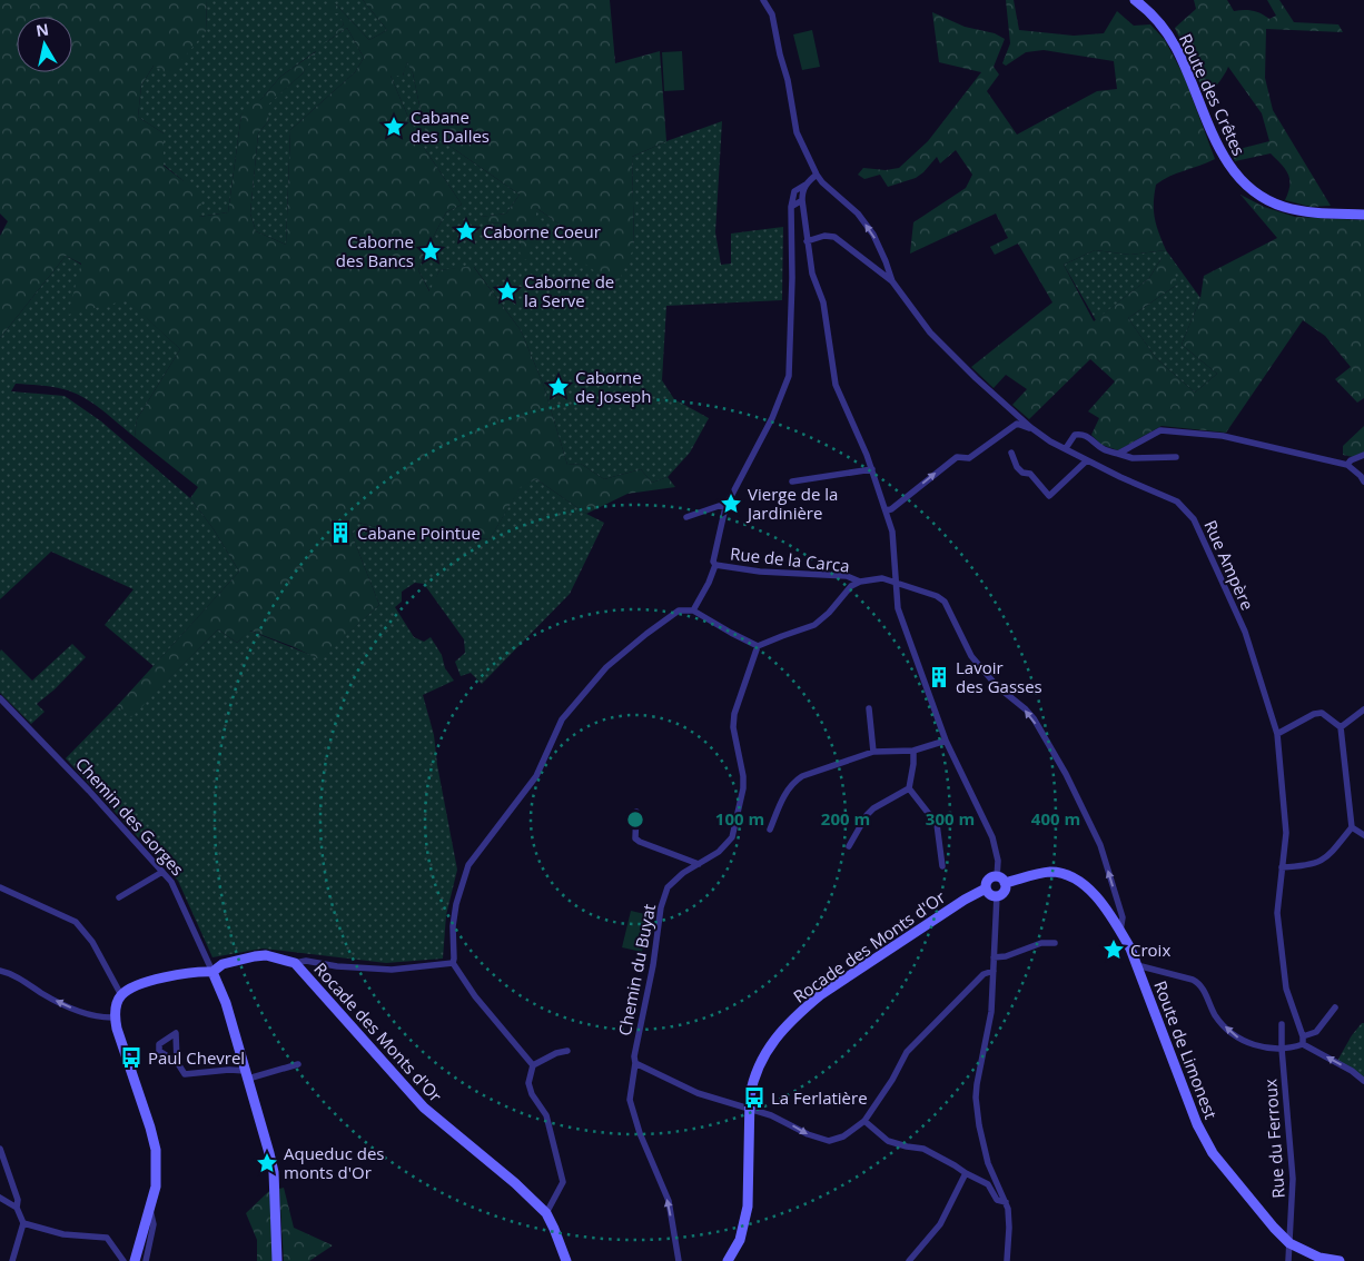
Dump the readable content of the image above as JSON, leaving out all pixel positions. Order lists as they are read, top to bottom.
{
  "streets": {
    "street": [
      "Route des Crêtes",
      "Rue de la Carca",
      "Rue Ampère",
      "Chemin des Gorges",
      "Rocade des Monts d'Or",
      "Chemin du Buyat",
      "Route de Limonest",
      "Rue du Ferroux"
    ]
  },
  "crossings": [
    ["Rue de la Carca", "Route de Limonest"],
    ["Chemin des Gorges", "Rocade des Monts d'Or"],
    ["Rocade des Monts d'Or", "Route de Limonest"],
    ["Route de Limonest", "Rue du Ferroux"]
  ],
  "one_way": ["Rue de la Carca"],
  "places": {
    "place": [
      "Cabane des Dalles",
      "Caborne Coeur",
      "Caborne des Bancs",
      "Caborne de la Serve",
      "Caborne de Joseph",
      "Vierge de la Jardinière",
      "Croix",
      "Aqueduc des monts d'Or"
    ],
    "building": ["Cabane Pointue", "Lavoir des Gasses"],
    "bus stop": ["Paul Chevrel", "La Ferlatière"]
  },
  "north": "top",
  "rings": [
    "100 m",
    "200 m",
    "300 m",
    "400 m"
  ]
}
